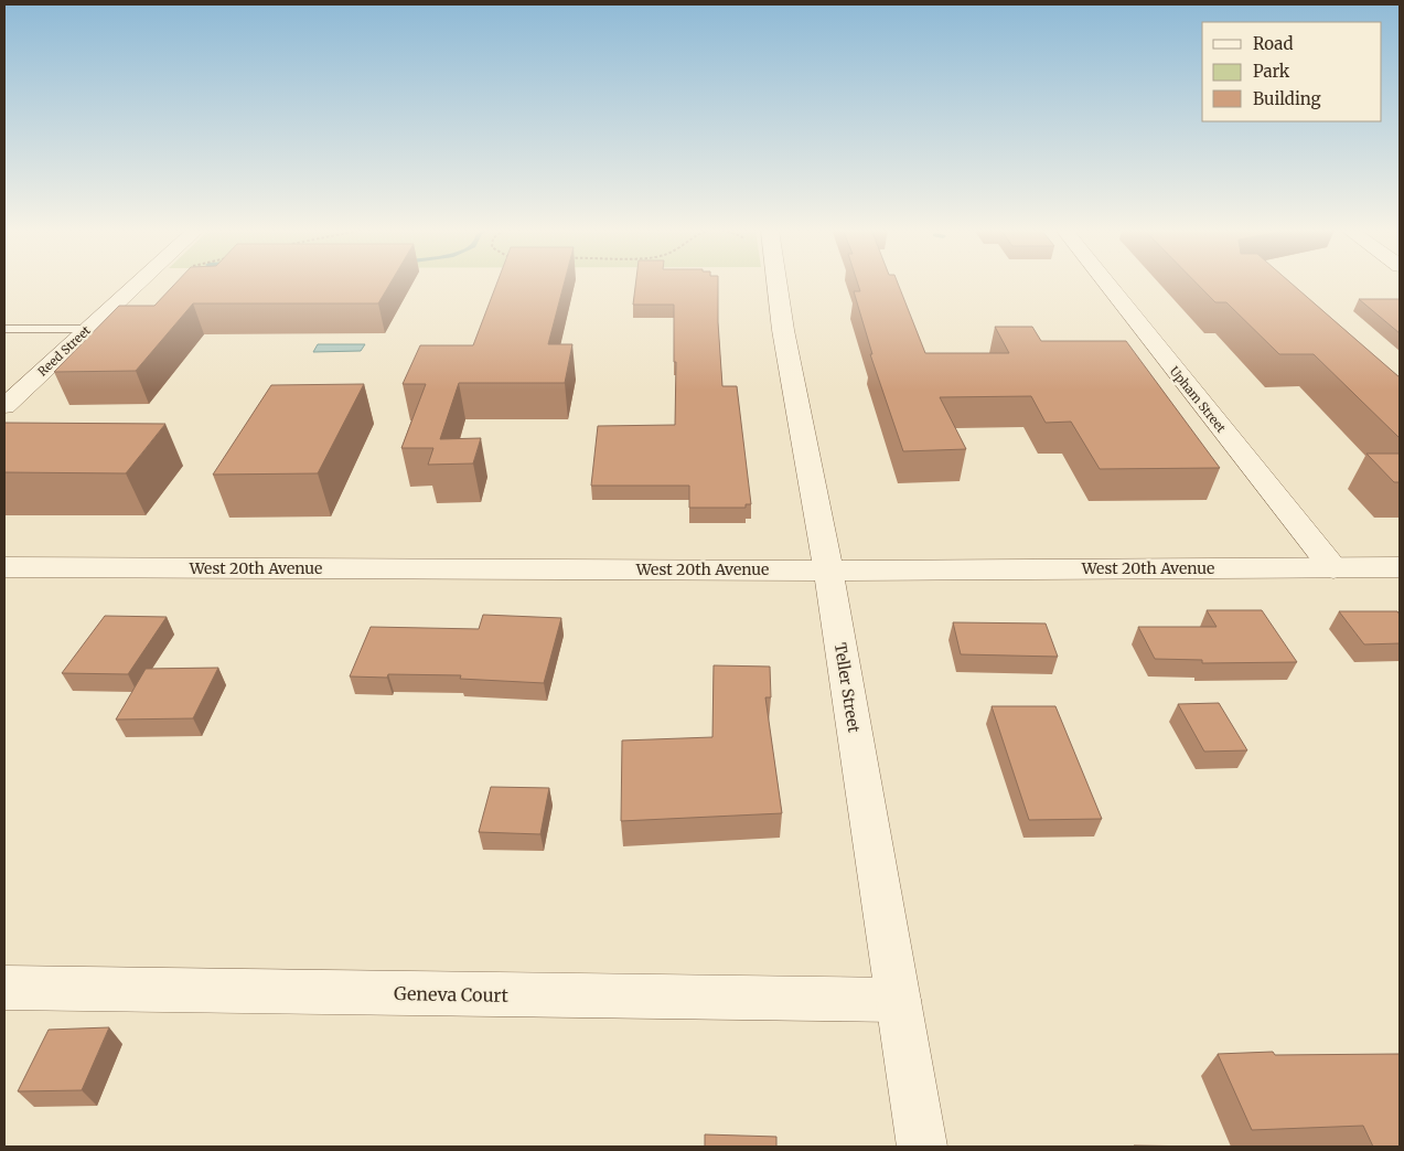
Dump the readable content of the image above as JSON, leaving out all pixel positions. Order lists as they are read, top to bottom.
{
  "streets": {
    "street": [
      "Reed Street",
      "Upham Street",
      "West 20th Avenue",
      "Teller Street",
      "Geneva Court"
    ]
  },
  "crossings": [
    ["Upham Street", "West 20th Avenue"],
    ["West 20th Avenue", "Teller Street"],
    ["Teller Street", "Geneva Court"]
  ],
  "legend": ["Road", "Park", "Building"]
}
